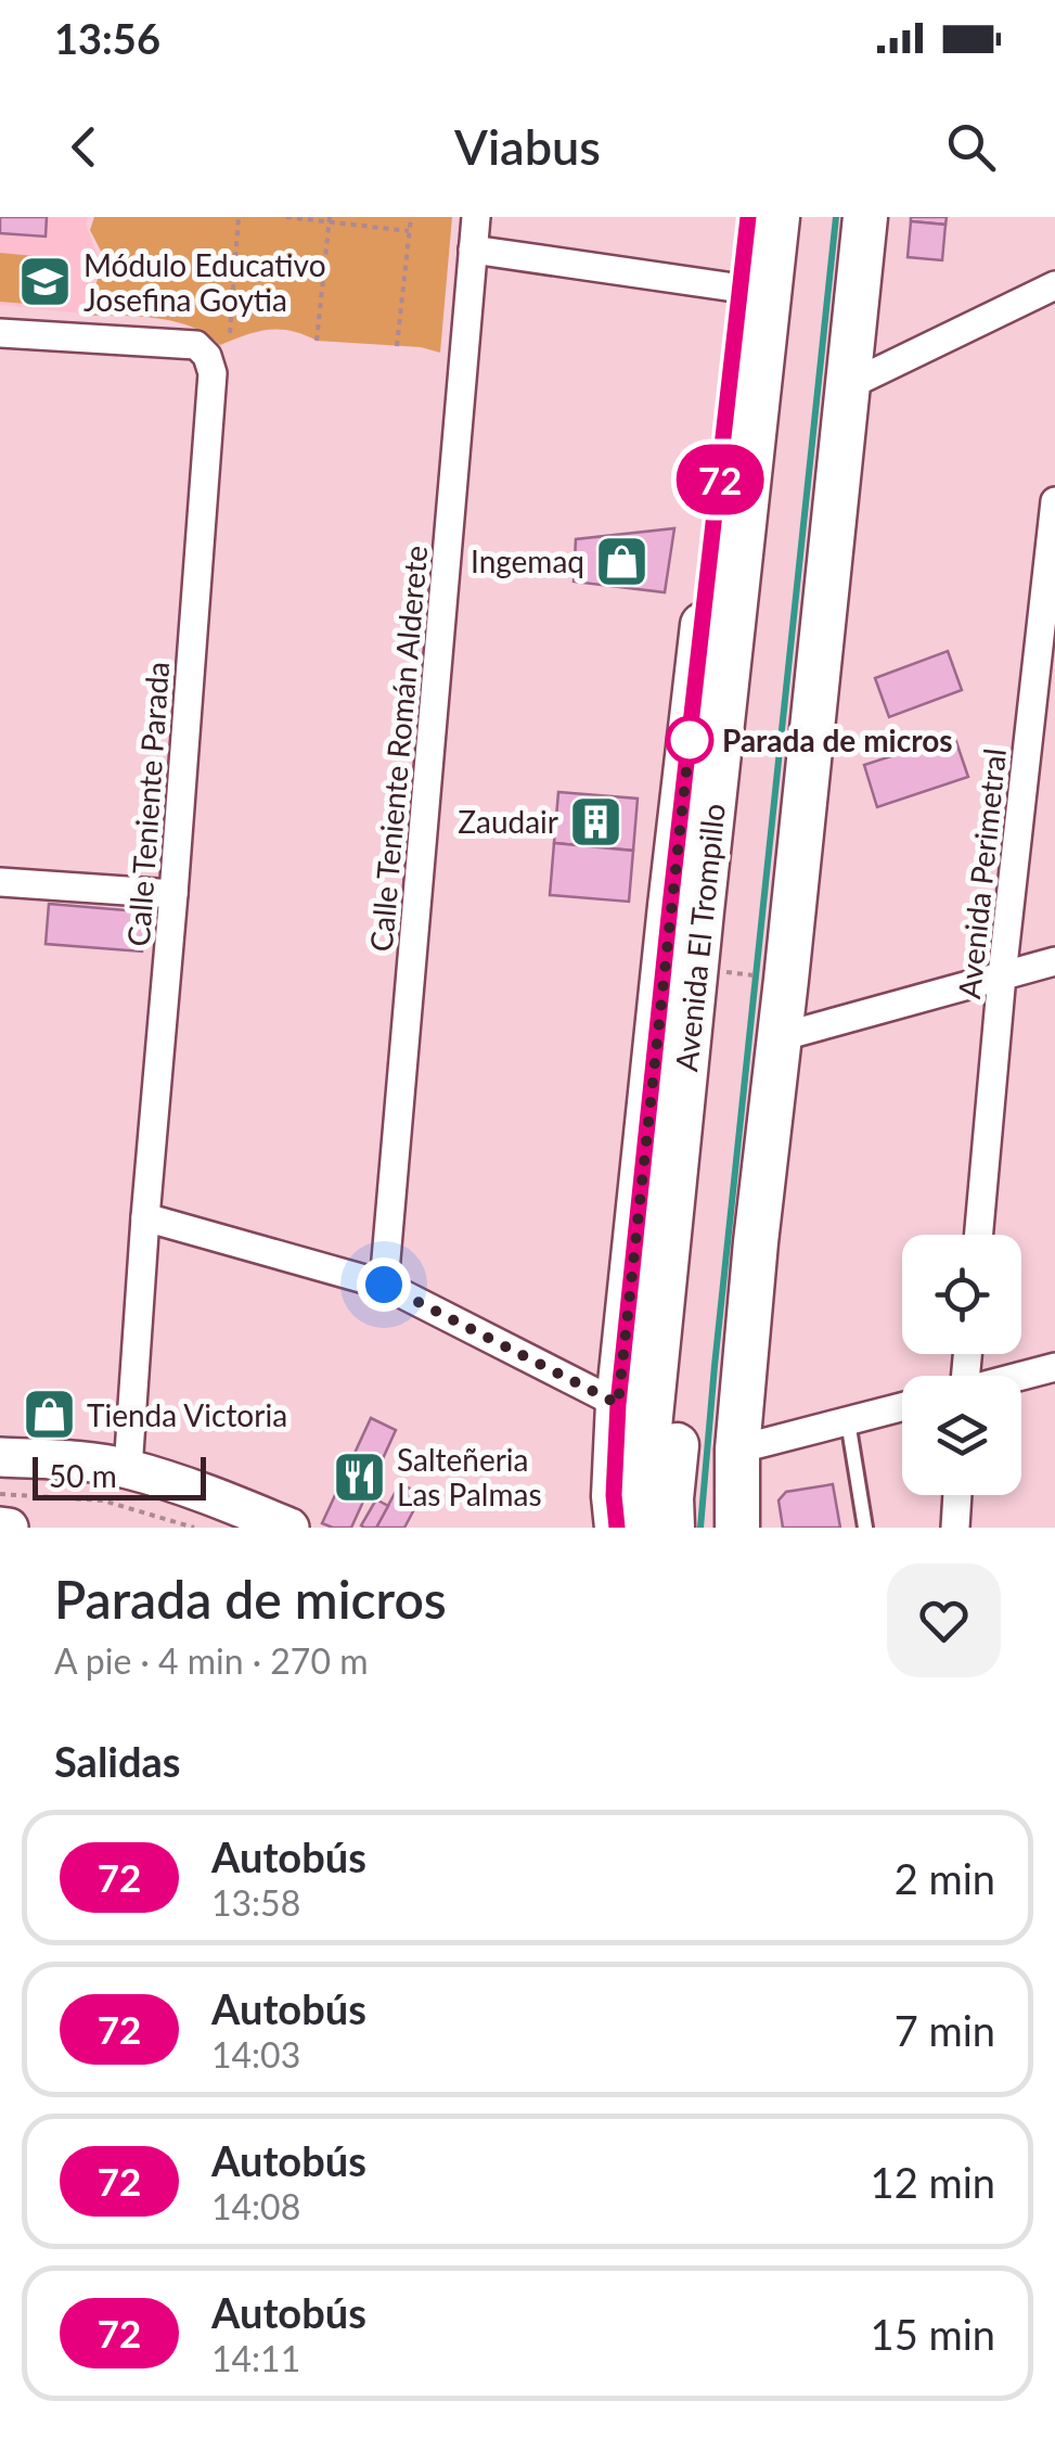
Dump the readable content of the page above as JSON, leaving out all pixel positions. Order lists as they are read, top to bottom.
{
  "streets": {
    "main road": ["Avenida El Trompillo"],
    "street": ["Calle Teniente Román Alderete", "Calle Teniente Parada", "Avenida Perimetral"]
  },
  "places": {
    "school or university": ["Módulo Educativo Josefina Goytia"],
    "shop": ["Ingemaq", "Tienda Victoria"],
    "other": ["Parada de micros"],
    "building": ["Zaudair"],
    "restaurant": ["Salteñeria Las Palmas"]
  },
  "lines": ["bus line 72"],
  "scale_bar": "50 m",
  "page": {
    "status": "13:56",
    "header": "Viabus",
    "on_map": "72",
    "scale": "50 m",
    "heading": [
      ["Parada de micros", "A pie · 4 min · 270 m"],
      "Salidas"
    ],
    "list": [
      {
        "mark": "72",
        "name": "Autobús",
        "note": "13:58",
        "value": "2 min"
      },
      {
        "mark": "72",
        "name": "Autobús",
        "note": "14:03",
        "value": "7 min"
      },
      {
        "mark": "72",
        "name": "Autobús",
        "note": "14:08",
        "value": "12 min"
      },
      {
        "mark": "72",
        "name": "Autobús",
        "note": "14:11",
        "value": "15 min"
      }
    ]
  }
}
